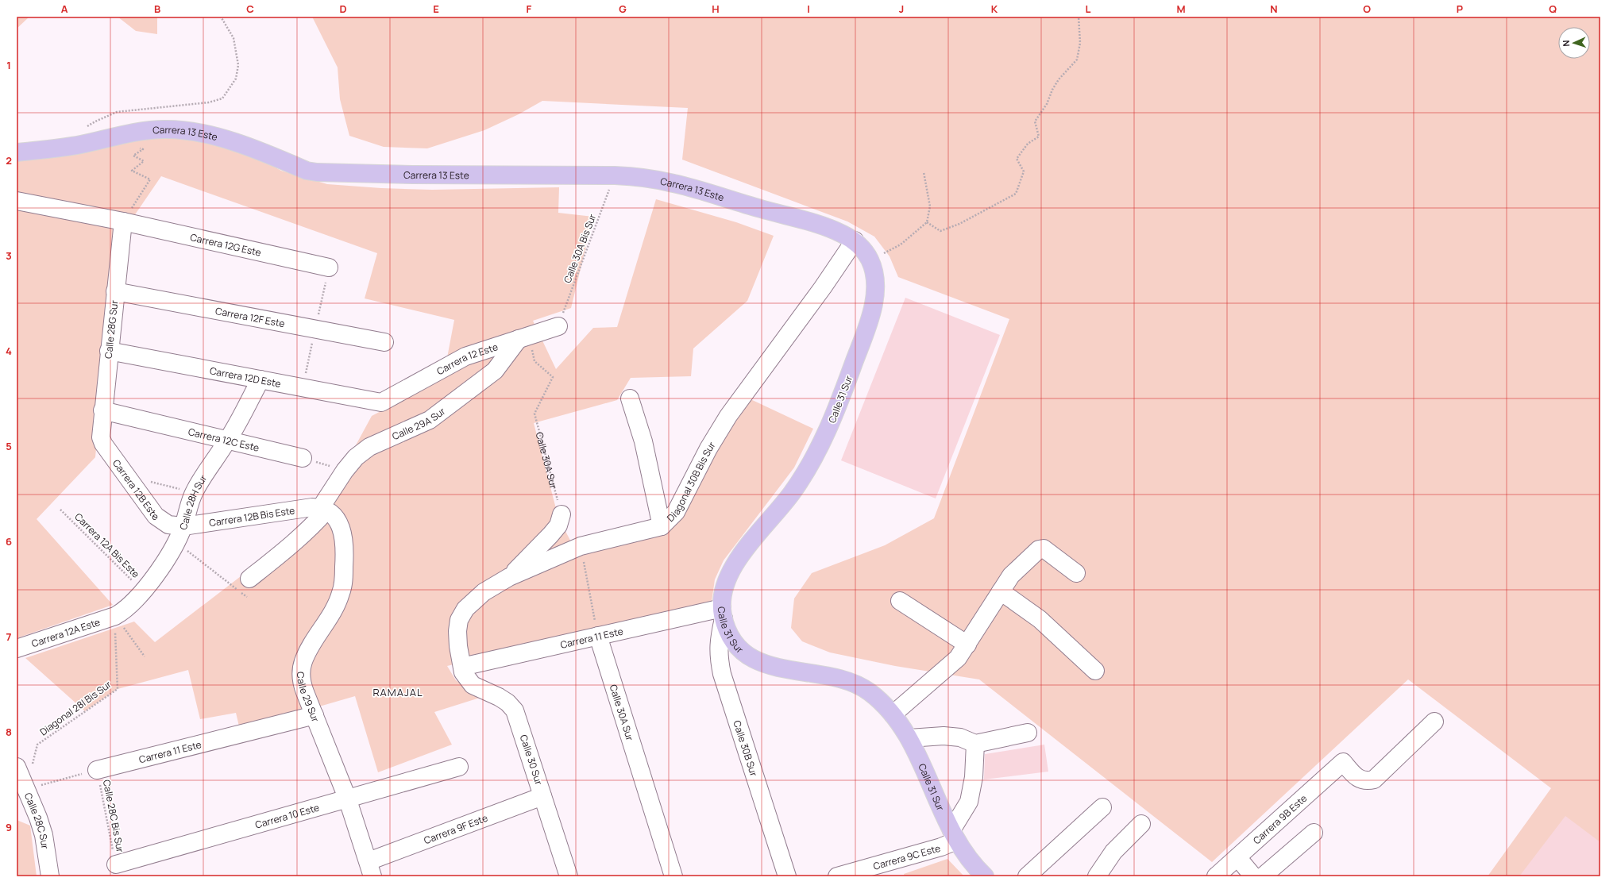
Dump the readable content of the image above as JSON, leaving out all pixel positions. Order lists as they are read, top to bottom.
{
  "streets": {
    "main road": ["Carrera 13 Este", "Calle 31 Sur"],
    "street": [
      "Carrera 12G Este",
      "Carrera 12F Este",
      "Calle 28G Sur",
      "Carrera 12 Este",
      "Carrera 12D Este",
      "Calle 29A Sur",
      "Carrera 12C Este",
      "Calle 30A Sur",
      "Diagonal 30B Bis Sur",
      "Carrera 12B Este",
      "Calle 28H Sur",
      "Carrera 12B Bis Este",
      "Carrera 12A Este",
      "Carrera 11 Este",
      "Calle 29 Sur",
      "Calle 30B Sur",
      "Calle 30 Sur",
      "Carrera 10 Este",
      "Carrera 9B Este",
      "Calle 28C Sur",
      "Carrera 9F Este",
      "Carrera 9C Este"
    ],
    "path": [
      "Calle 30A Bis Sur",
      "Carrera 12A Bis Este",
      "Diagonal 28I Bis Sur",
      "Calle 28C Bis Sur"
    ]
  },
  "crossings": [
    ["Carrera 13 Este", "Calle 30A Bis Sur"],
    ["Carrera 13 Este", "Calle 31 Sur"],
    ["Carrera 13 Este", "Diagonal 30B Bis Sur"],
    ["Carrera 12G Este", "Calle 28G Sur"],
    ["Calle 30A Bis Sur", "Carrera 12 Este"],
    ["Carrera 12F Este", "Calle 28G Sur"],
    ["Calle 28G Sur", "Carrera 12D Este"],
    ["Calle 28G Sur", "Carrera 12C Este"],
    ["Calle 28G Sur", "Carrera 12B Este"],
    ["Carrera 12 Este", "Carrera 12D Este"],
    ["Carrera 12 Este", "Calle 29A Sur"],
    ["Carrera 12 Este", "Calle 30A Sur"],
    ["Carrera 12D Este", "Calle 28H Sur"],
    ["Calle 31 Sur", "Diagonal 30B Bis Sur"],
    ["Calle 31 Sur", "Carrera 11 Este"],
    ["Calle 31 Sur", "Calle 30B Sur"],
    ["Calle 31 Sur", "Carrera 9C Este"],
    ["Calle 29A Sur", "Calle 30A Sur"],
    ["Calle 29A Sur", "Carrera 12B Bis Este"],
    ["Calle 29A Sur", "Calle 29 Sur"],
    ["Carrera 12C Este", "Calle 28H Sur"],
    ["Calle 30A Sur", "Carrera 11 Este"],
    ["Diagonal 30B Bis Sur", "Carrera 11 Este"],
    ["Diagonal 30B Bis Sur", "Calle 30 Sur"],
    ["Carrera 12B Este", "Calle 28H Sur"],
    ["Carrera 12B Este", "Carrera 12B Bis Este"],
    ["Calle 28H Sur", "Carrera 12B Bis Este"],
    ["Calle 28H Sur", "Carrera 12A Bis Este"],
    ["Calle 28H Sur", "Carrera 12A Este"],
    ["Calle 28H Sur", "Diagonal 28I Bis Sur"],
    ["Carrera 12B Bis Este", "Calle 29 Sur"],
    ["Carrera 12A Este", "Diagonal 28I Bis Sur"],
    ["Carrera 11 Este", "Calle 29 Sur"],
    ["Carrera 11 Este", "Calle 30B Sur"],
    ["Carrera 11 Este", "Calle 30 Sur"],
    ["Carrera 11 Este", "Calle 28C Bis Sur"],
    ["Calle 29 Sur", "Carrera 10 Este"],
    ["Calle 29 Sur", "Carrera 9F Este"],
    ["Diagonal 28I Bis Sur", "Calle 28C Sur"],
    ["Calle 30 Sur", "Carrera 9F Este"],
    ["Carrera 10 Este", "Calle 28C Bis Sur"]
  ],
  "districts": ["RAMAJAL"],
  "north": "left",
  "grid": {
    "columns": [
      "A",
      "B",
      "C",
      "D",
      "E",
      "F",
      "G",
      "H",
      "I",
      "J",
      "K",
      "L",
      "M",
      "N",
      "O",
      "P",
      "Q"
    ],
    "rows": [
      "1",
      "2",
      "3",
      "4",
      "5",
      "6",
      "7",
      "8",
      "9"
    ]
  }
}
